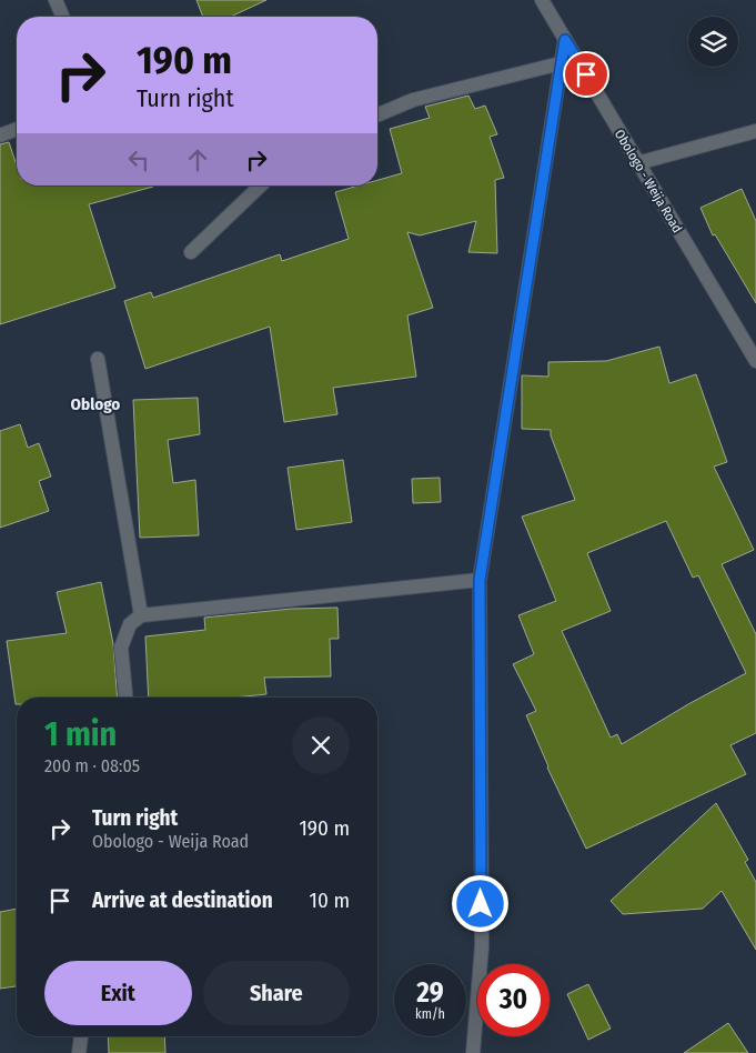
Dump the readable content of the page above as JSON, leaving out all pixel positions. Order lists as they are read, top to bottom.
{
  "streets": {
    "street": ["Obologo - Weija Road"]
  },
  "districts": ["Oblogo"],
  "page": {
    "turn": ["190 m", "Turn right"],
    "heading": ["1 min", "200 m · 08:05"],
    "list": [
      {
        "name": "Turn right",
        "note": "Obologo - Weija Road",
        "value": "190 m"
      },
      {
        "name": "Arrive at destination",
        "value": "10 m"
      }
    ],
    "buttons": ["Exit", "Share"],
    "speed": "29 km/h",
    "limit": "30"
  }
}
